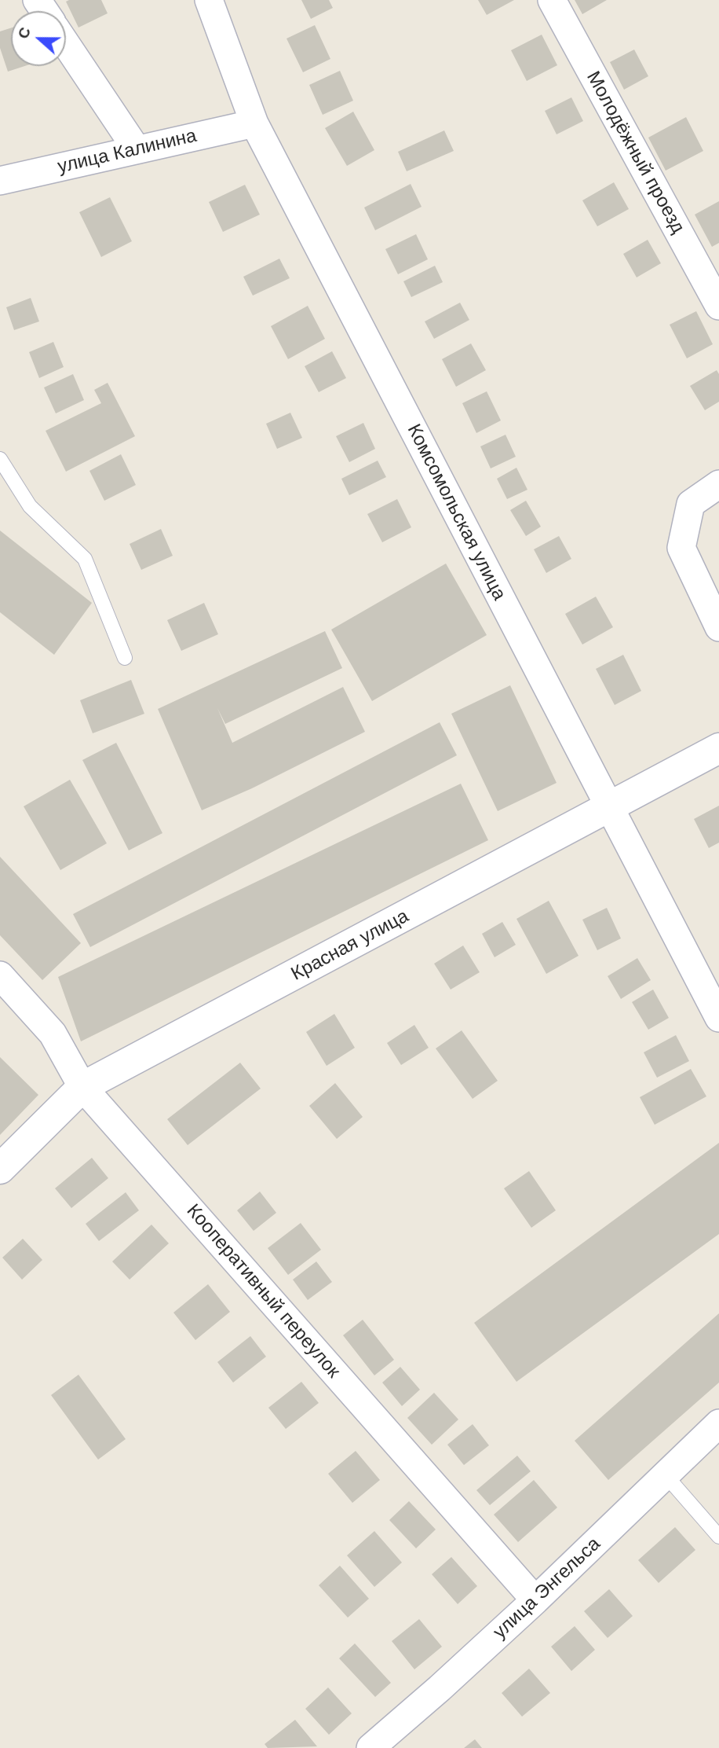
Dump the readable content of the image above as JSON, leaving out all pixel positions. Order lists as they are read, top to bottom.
{
  "streets": {
    "street": [
      "улица Калинина",
      "Молодёжный проезд",
      "Комсомольская улица",
      "Красная улица",
      "Кооперативный переулок",
      "улица Энгельса"
    ]
  },
  "crossings": [
    ["улица Калинина", "Комсомольская улица"],
    ["Комсомольская улица", "Красная улица"],
    ["Красная улица", "Кооперативный переулок"],
    ["Кооперативный переулок", "улица Энгельса"]
  ],
  "north": "left"
}
